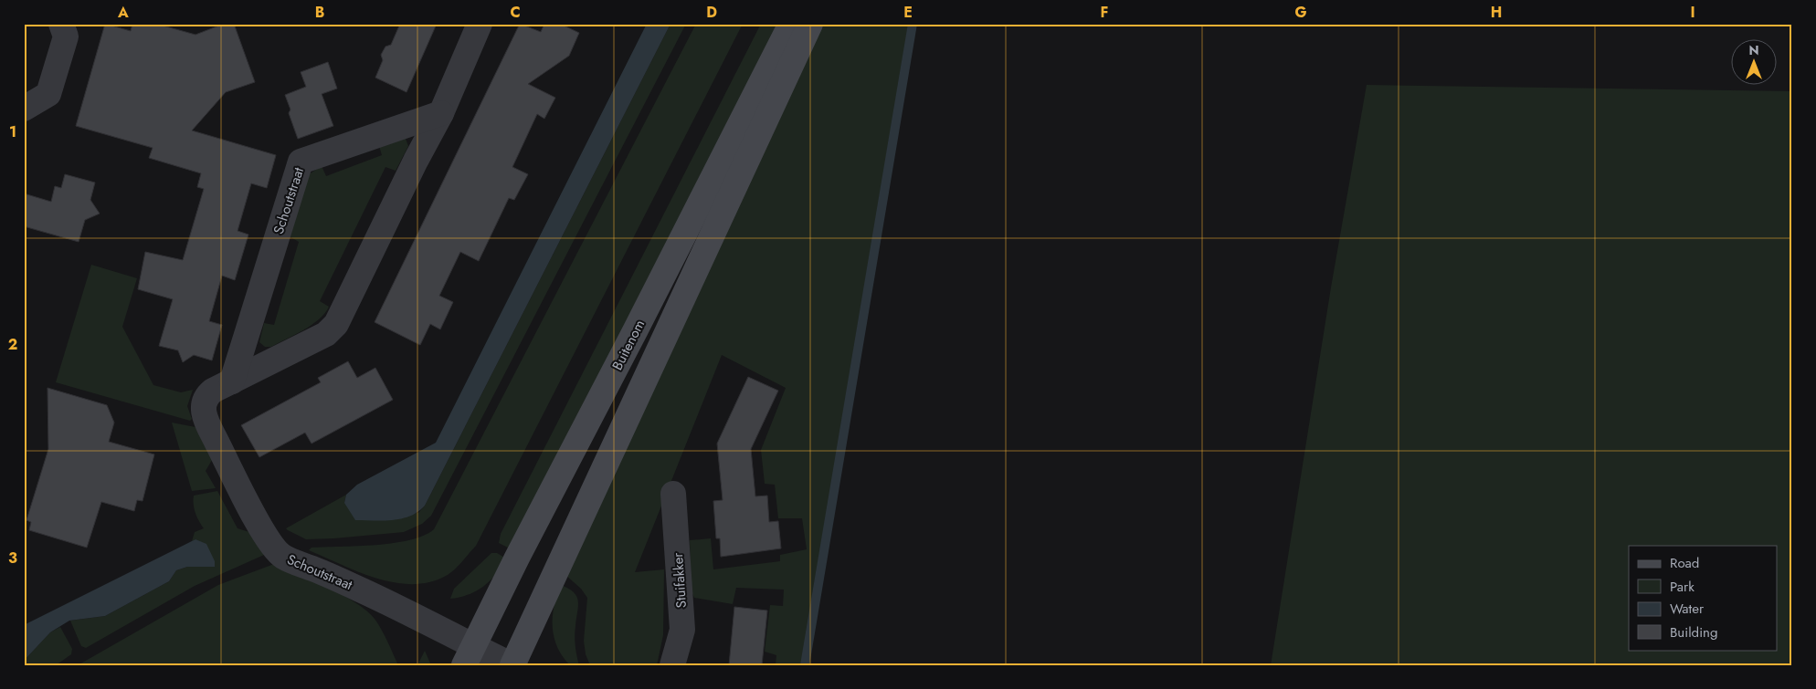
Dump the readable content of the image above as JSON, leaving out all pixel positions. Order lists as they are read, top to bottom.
{
  "streets": {
    "main road": ["Buitenom"],
    "street": ["Schoutstraat", "Stuifakker"]
  },
  "crossings": [
    ["Schoutstraat", "Buitenom"]
  ],
  "legend": [
    "Road",
    "Park",
    "Water",
    "Building"
  ],
  "north": "top",
  "grid": {
    "columns": [
      "A",
      "B",
      "C",
      "D",
      "E",
      "F",
      "G",
      "H",
      "I"
    ],
    "rows": ["1", "2", "3"]
  }
}
